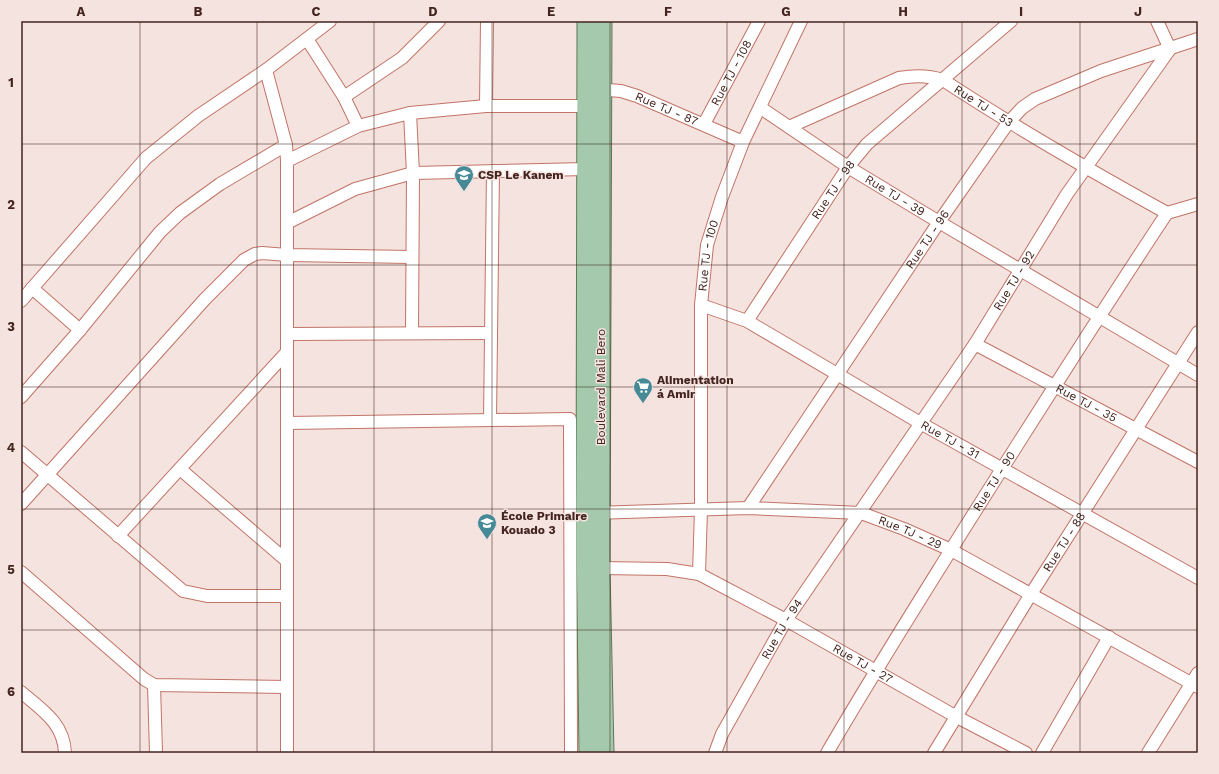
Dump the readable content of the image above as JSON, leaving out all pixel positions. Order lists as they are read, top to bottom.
{
  "streets": {
    "main road": ["Boulevard Mali Bero"],
    "street": [
      "Rue TJ - 108",
      "Rue TJ - 53",
      "Rue TJ - 87",
      "Rue TJ - 98",
      "Rue TJ - 39",
      "Rue TJ - 96",
      "Rue TJ - 100",
      "Rue TJ - 92",
      "Rue TJ - 35",
      "Rue TJ - 31",
      "Rue TJ - 90",
      "Rue TJ - 29",
      "Rue TJ - 88",
      "Rue TJ - 94",
      "Rue TJ - 27"
    ]
  },
  "crossings": [
    ["Rue TJ - 108", "Rue TJ - 87"],
    ["Rue TJ - 53", "Rue TJ - 98"],
    ["Rue TJ - 53", "Rue TJ - 39"],
    ["Rue TJ - 53", "Rue TJ - 96"],
    ["Rue TJ - 53", "Rue TJ - 92"],
    ["Rue TJ - 53", "Rue TJ - 90"],
    ["Rue TJ - 87", "Rue TJ - 100"],
    ["Rue TJ - 87", "Boulevard Mali Bero"],
    ["Rue TJ - 98", "Rue TJ - 39"],
    ["Rue TJ - 98", "Rue TJ - 31"],
    ["Rue TJ - 39", "Rue TJ - 96"],
    ["Rue TJ - 39", "Rue TJ - 100"],
    ["Rue TJ - 39", "Rue TJ - 92"],
    ["Rue TJ - 39", "Rue TJ - 90"],
    ["Rue TJ - 39", "Rue TJ - 88"],
    ["Rue TJ - 96", "Rue TJ - 92"],
    ["Rue TJ - 96", "Rue TJ - 31"],
    ["Rue TJ - 96", "Rue TJ - 29"],
    ["Rue TJ - 100", "Rue TJ - 31"],
    ["Rue TJ - 100", "Rue TJ - 29"],
    ["Rue TJ - 92", "Rue TJ - 35"],
    ["Rue TJ - 92", "Rue TJ - 31"],
    ["Rue TJ - 92", "Rue TJ - 29"],
    ["Rue TJ - 92", "Rue TJ - 94"],
    ["Boulevard Mali Bero", "Rue TJ - 29"],
    ["Boulevard Mali Bero", "Rue TJ - 27"],
    ["Rue TJ - 35", "Rue TJ - 90"],
    ["Rue TJ - 35", "Rue TJ - 88"],
    ["Rue TJ - 31", "Rue TJ - 90"],
    ["Rue TJ - 31", "Rue TJ - 88"],
    ["Rue TJ - 90", "Rue TJ - 29"],
    ["Rue TJ - 90", "Rue TJ - 27"],
    ["Rue TJ - 29", "Rue TJ - 88"],
    ["Rue TJ - 29", "Rue TJ - 94"],
    ["Rue TJ - 88", "Rue TJ - 27"],
    ["Rue TJ - 94", "Rue TJ - 27"]
  ],
  "places": {
    "school or university": ["CSP Le Kanem", "École Primaire Kouado 3"],
    "supermarket": ["Alimentation á Amir"]
  },
  "grid": {
    "columns": [
      "A",
      "B",
      "C",
      "D",
      "E",
      "F",
      "G",
      "H",
      "I",
      "J"
    ],
    "rows": [
      "1",
      "2",
      "3",
      "4",
      "5",
      "6"
    ]
  }
}
